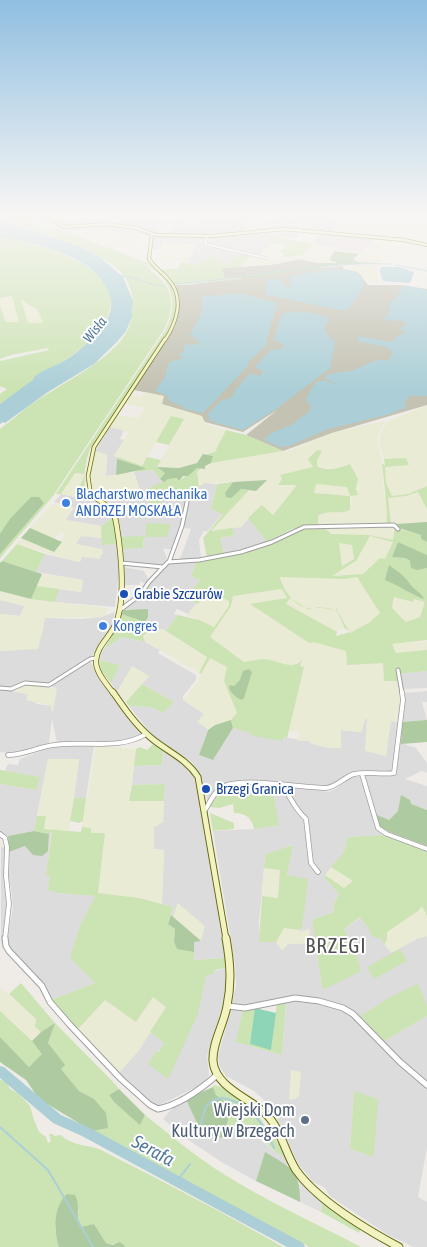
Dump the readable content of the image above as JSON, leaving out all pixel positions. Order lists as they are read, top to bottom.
{
  "districts": ["BRZEGI"],
  "water": ["Wisła", "Serafa"],
  "places": [
    "Blacharstwo mechanika ANDRZEJ MOSKAŁA",
    "Grabie Szczurów",
    "Kongres",
    "Brzegi Granica",
    "Wiejski Dom Kultury w Brzegach"
  ]
}
